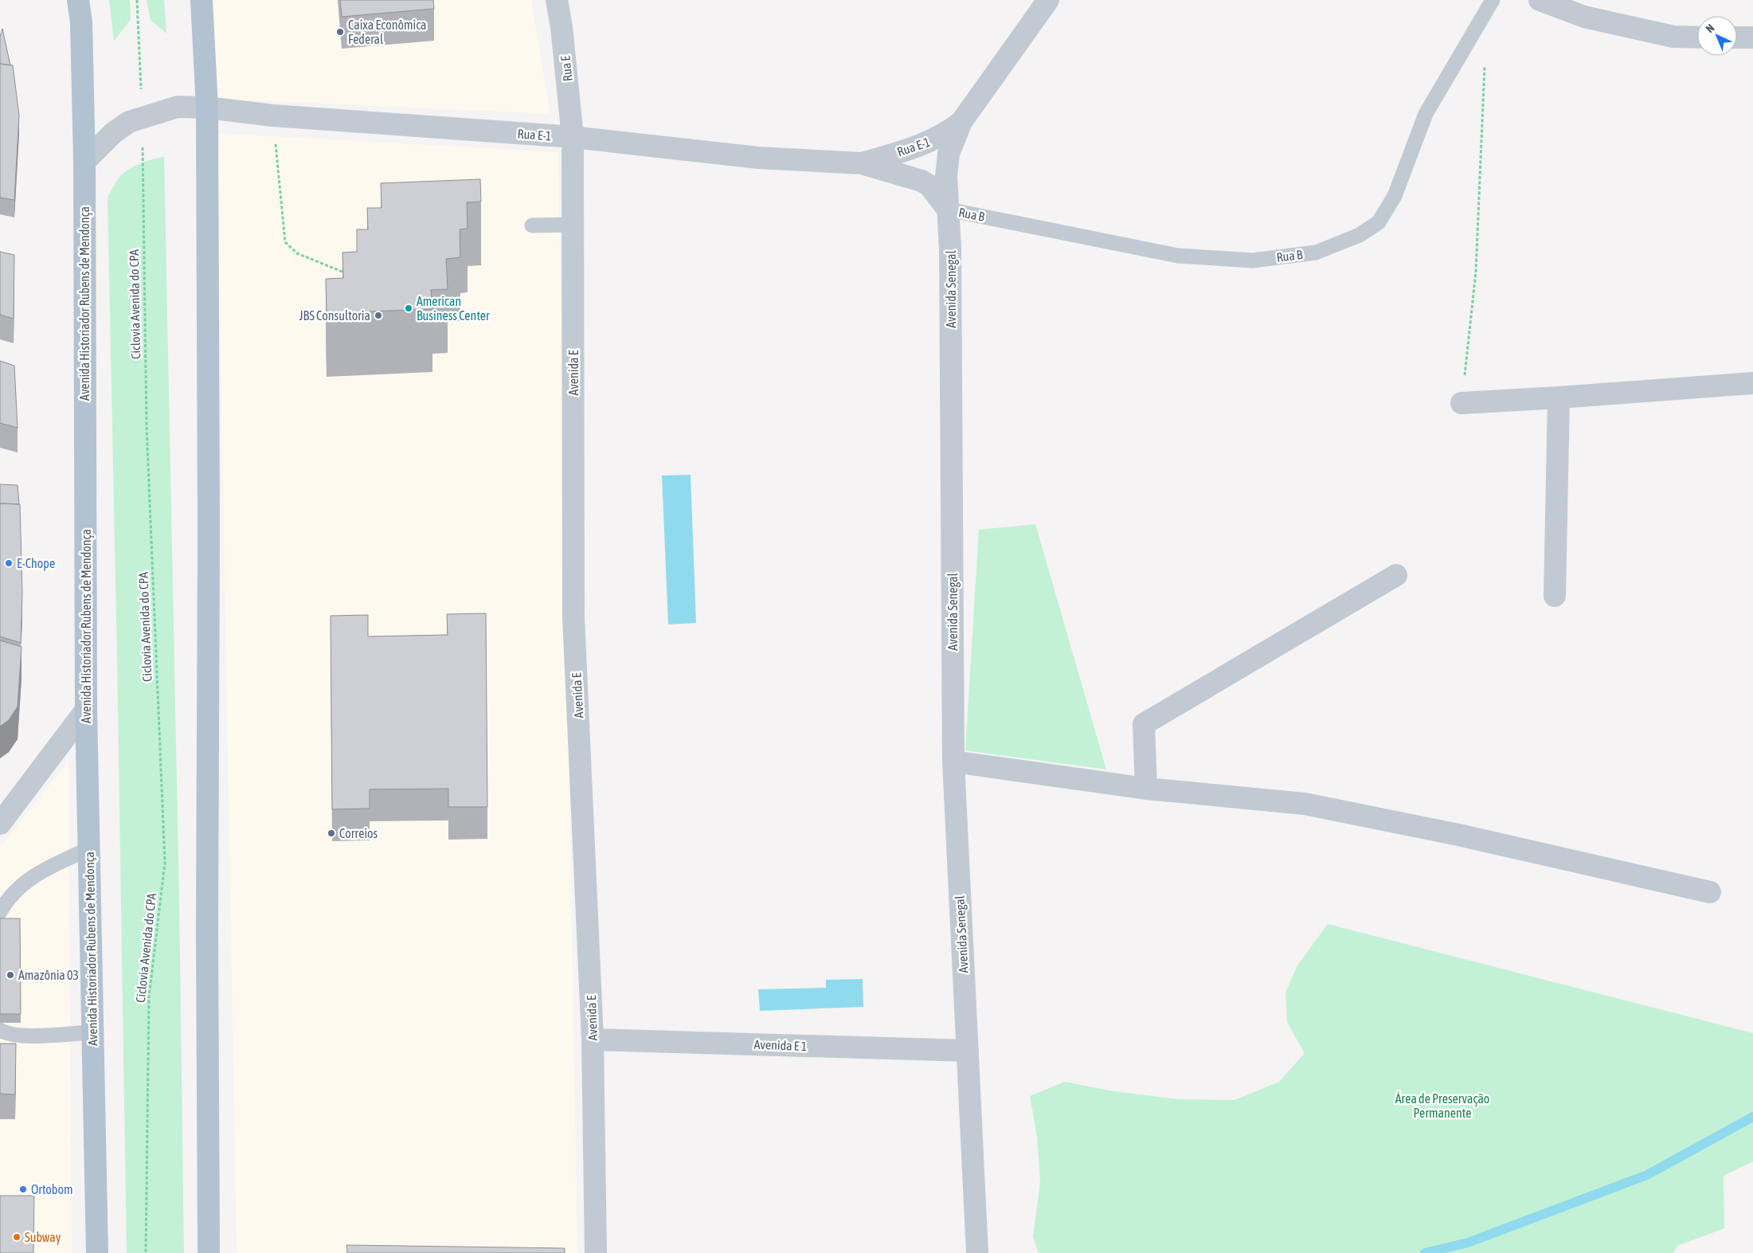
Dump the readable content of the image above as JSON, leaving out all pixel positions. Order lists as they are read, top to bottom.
{
  "streets": {
    "main road": ["Avenida Historiador Rubens de Mendonça"],
    "street": [
      "Rua E",
      "Rua E-1",
      "Avenida Senegal",
      "Avenida E",
      "Avenida E 1"
    ],
    "lane": ["Rua B"],
    "path": ["Ciclovia Avenida do CPA"]
  },
  "crossings": [
    ["Rua E", "Rua E-1"],
    ["Rua E", "Avenida E"],
    ["Rua E-1", "Rua B"],
    ["Rua E-1", "Avenida Senegal"],
    ["Rua E-1", "Avenida Historiador Rubens de Mendonça"],
    ["Rua E-1", "Ciclovia Avenida do CPA"],
    ["Rua E-1", "Avenida E"],
    ["Rua B", "Avenida Senegal"],
    ["Avenida Senegal", "Avenida E 1"],
    ["Avenida E", "Avenida E 1"]
  ],
  "parks": ["Área de Preservação Permanente"],
  "places": [
    "Caixa Econômica Federal",
    "American Business Center",
    "JBS Consultoria",
    "E-Chope",
    "Correios",
    "Amazônia 03",
    "Ortobom",
    "Subway"
  ],
  "north": "top left"
}
